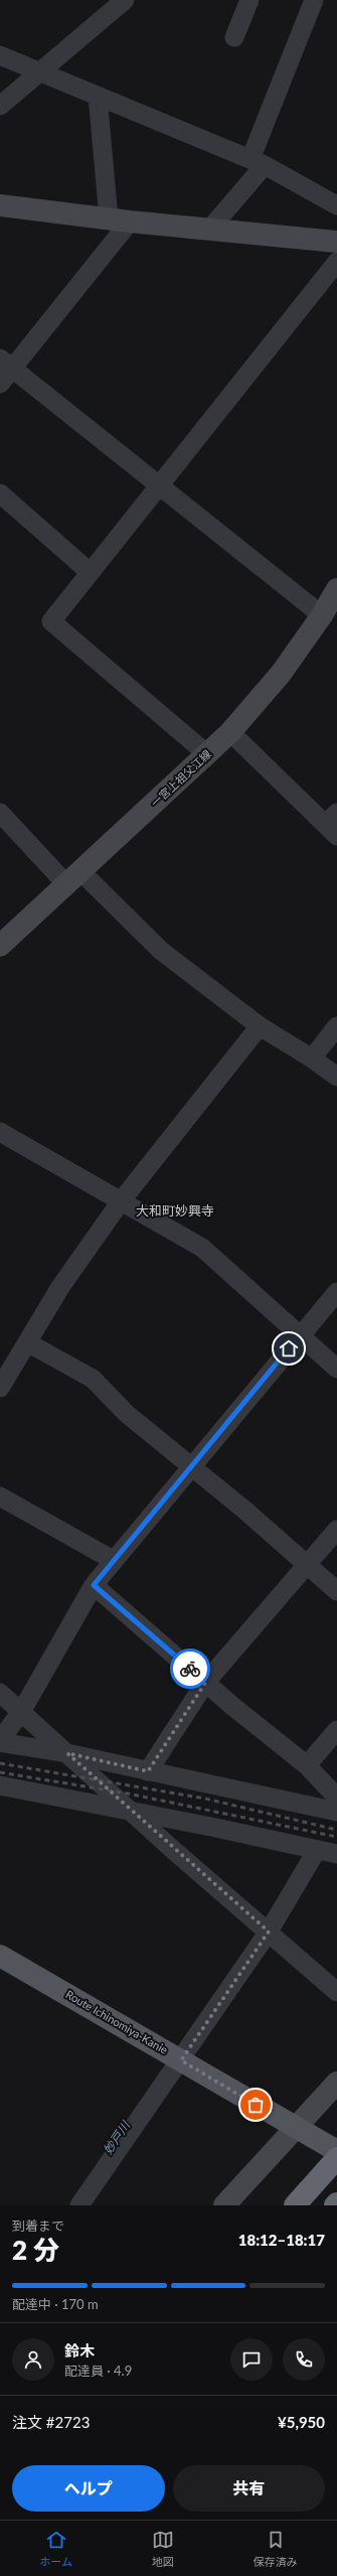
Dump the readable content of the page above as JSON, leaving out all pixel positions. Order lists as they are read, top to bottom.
{
  "streets": {
    "main road": ["Route Ichinomiya-Kanie"],
    "street": ["一宮上祖父江線"]
  },
  "districts": ["大和町妙興寺"],
  "water": ["妙戸川"],
  "page": {
    "heading": ["2 分", "到着まで", "18:12–18:17"],
    "panel": [
      "鈴木",
      "配達員 · 4.9",
      "注文 #2723",
      "¥5,950"
    ],
    "bar": "配達中 · 170 m",
    "buttons": ["ヘルプ", "共有"],
    "tabs": ["ホーム", "地図", "保存済み"]
  }
}
